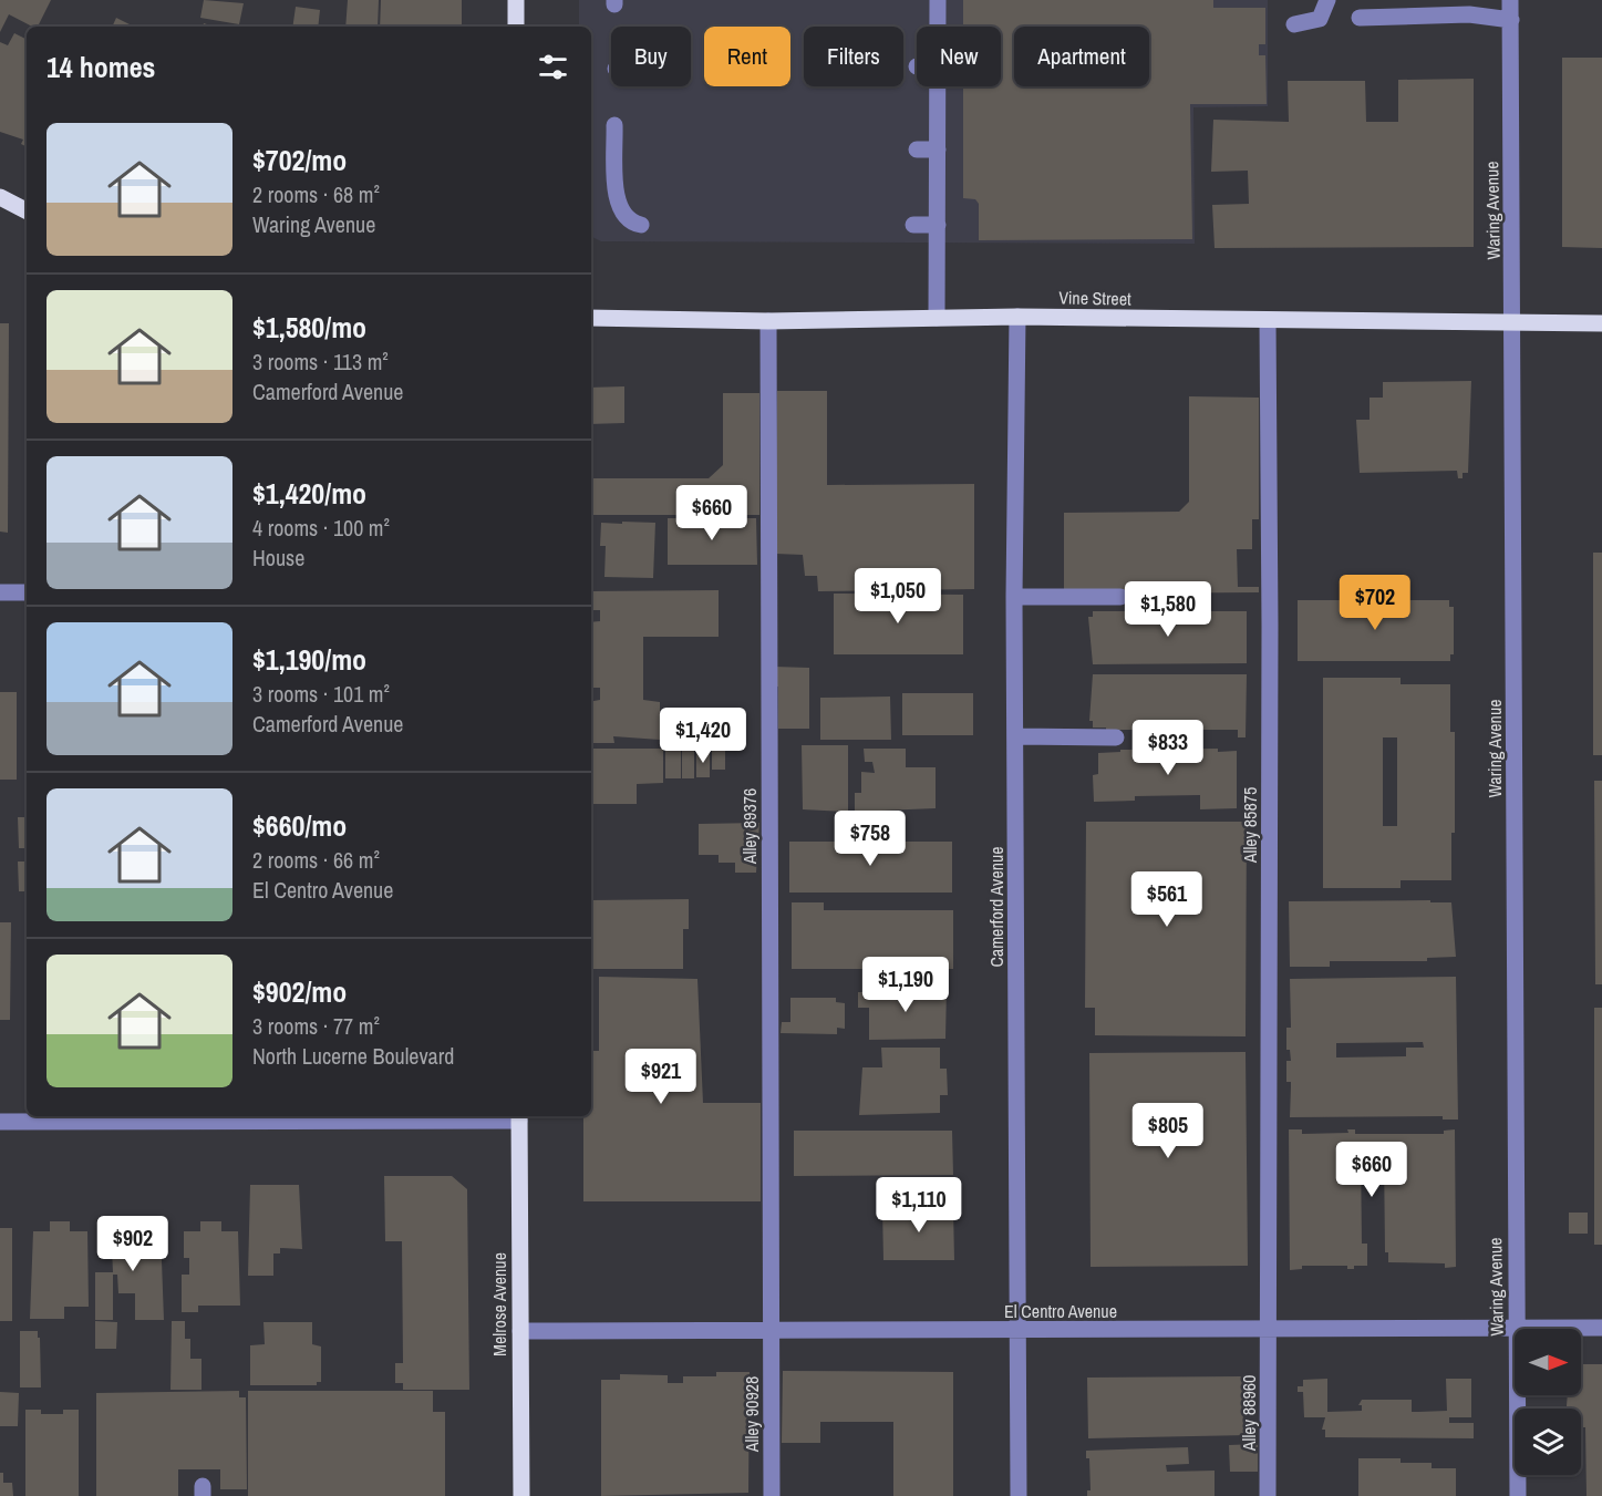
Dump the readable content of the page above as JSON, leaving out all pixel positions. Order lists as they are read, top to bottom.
{
  "streets": {
    "main road": ["Vine Street", "Melrose Avenue"],
    "street": [
      "Waring Avenue",
      "Alley 85875",
      "Alley 89376",
      "Camerford Avenue",
      "El Centro Avenue",
      "Alley 88960",
      "Alley 90928"
    ]
  },
  "crossings": [
    ["Waring Avenue", "Vine Street"],
    ["Waring Avenue", "El Centro Avenue"],
    ["Vine Street", "Alley 85875"],
    ["Vine Street", "Alley 89376"],
    ["Vine Street", "Camerford Avenue"],
    ["Alley 85875", "El Centro Avenue"],
    ["Alley 85875", "Alley 88960"],
    ["Alley 89376", "El Centro Avenue"],
    ["Alley 89376", "Alley 90928"],
    ["Camerford Avenue", "El Centro Avenue"],
    ["Melrose Avenue", "El Centro Avenue"],
    ["El Centro Avenue", "Alley 88960"],
    ["El Centro Avenue", "Alley 90928"]
  ],
  "north": "right",
  "page": {
    "chip": [
      "Buy",
      "Rent",
      "Filters",
      "New",
      "Apartment"
    ],
    "heading": "14 homes",
    "list": [
      {
        "name": "$702/mo",
        "note": "2 rooms · 68 m² · Waring Avenue"
      },
      {
        "name": "$1,580/mo",
        "note": "3 rooms · 113 m² · Camerford Avenue"
      },
      {
        "name": "$1,420/mo",
        "note": "4 rooms · 100 m² · House"
      },
      {
        "name": "$1,190/mo",
        "note": "3 rooms · 101 m² · Camerford Avenue"
      },
      {
        "name": "$660/mo",
        "note": "2 rooms · 66 m² · El Centro Avenue"
      },
      {
        "name": "$902/mo",
        "note": "3 rooms · 77 m² · North Lucerne Boulevard"
      }
    ],
    "price": [
      "$660",
      "$1,050",
      "$702",
      "$1,580",
      "$1,420",
      "$833",
      "$758",
      "$561",
      "$1,190",
      "$921",
      "$805",
      "$660",
      "$1,110",
      "$902"
    ]
  }
}
